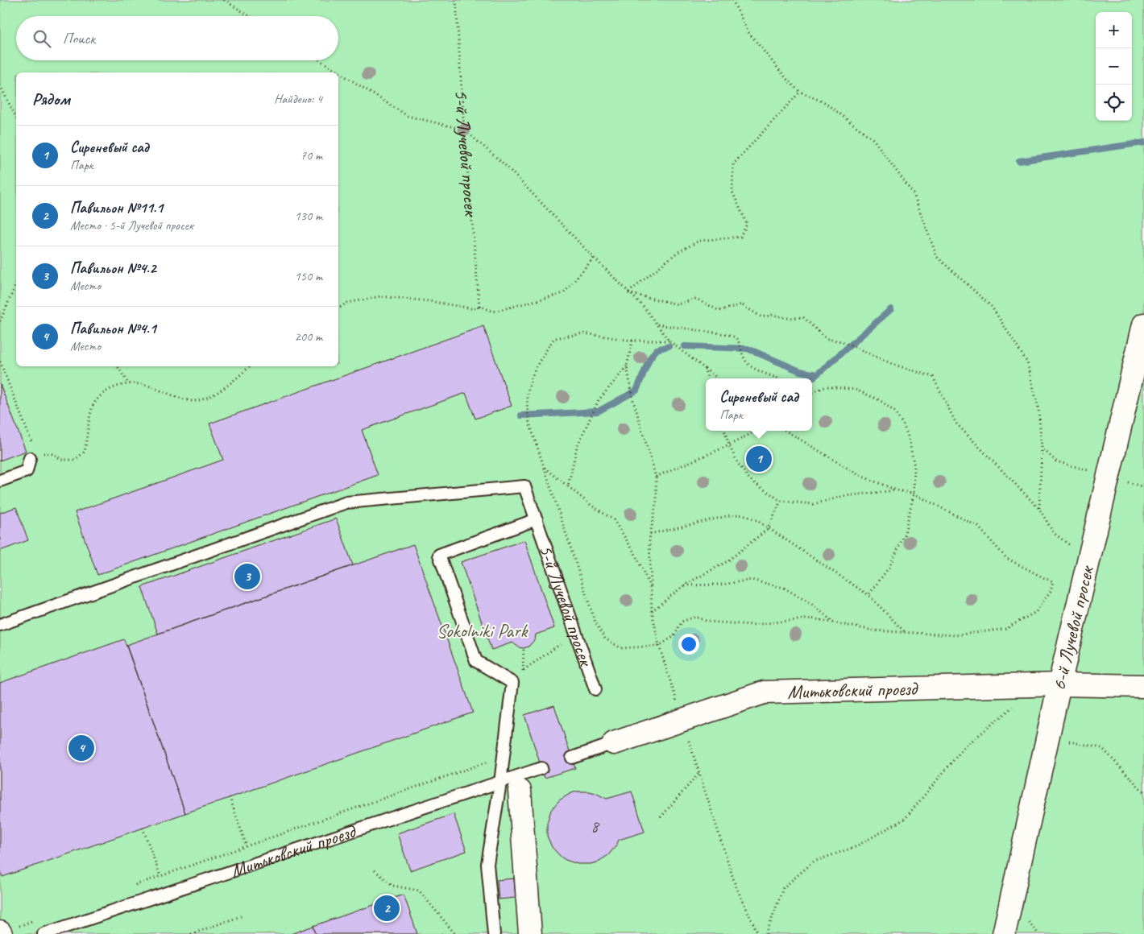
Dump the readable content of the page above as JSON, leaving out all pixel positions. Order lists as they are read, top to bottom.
{
  "streets": {
    "street": ["6-й Лучевой просек", "Митьковский проезд"],
    "lane": ["5-й Лучевой просек"]
  },
  "crossings": [
    ["6-й Лучевой просек", "Митьковский проезд"]
  ],
  "parks": ["Sokolniki Park"],
  "house_numbers": ["8"],
  "page": {
    "map_buttons": ["+", "−"],
    "search": "Поиск",
    "heading": ["Рядом", "Найдено: 4"],
    "list": [
      {
        "mark": "1",
        "name": "Сиреневый сад",
        "note": "Парк",
        "value": "70 m"
      },
      {
        "mark": "2",
        "name": "Павильон №11.1",
        "note": "Место · 5-й Лучевой просек",
        "value": "130 m"
      },
      {
        "mark": "3",
        "name": "Павильон №4.2",
        "note": "Место",
        "value": "150 m"
      },
      {
        "mark": "4",
        "name": "Павильон №4.1",
        "note": "Место",
        "value": "200 m"
      }
    ],
    "popup": ["Сиреневый сад", "Парк"],
    "pins": [
      "1",
      "3",
      "4",
      "2"
    ]
  }
}
